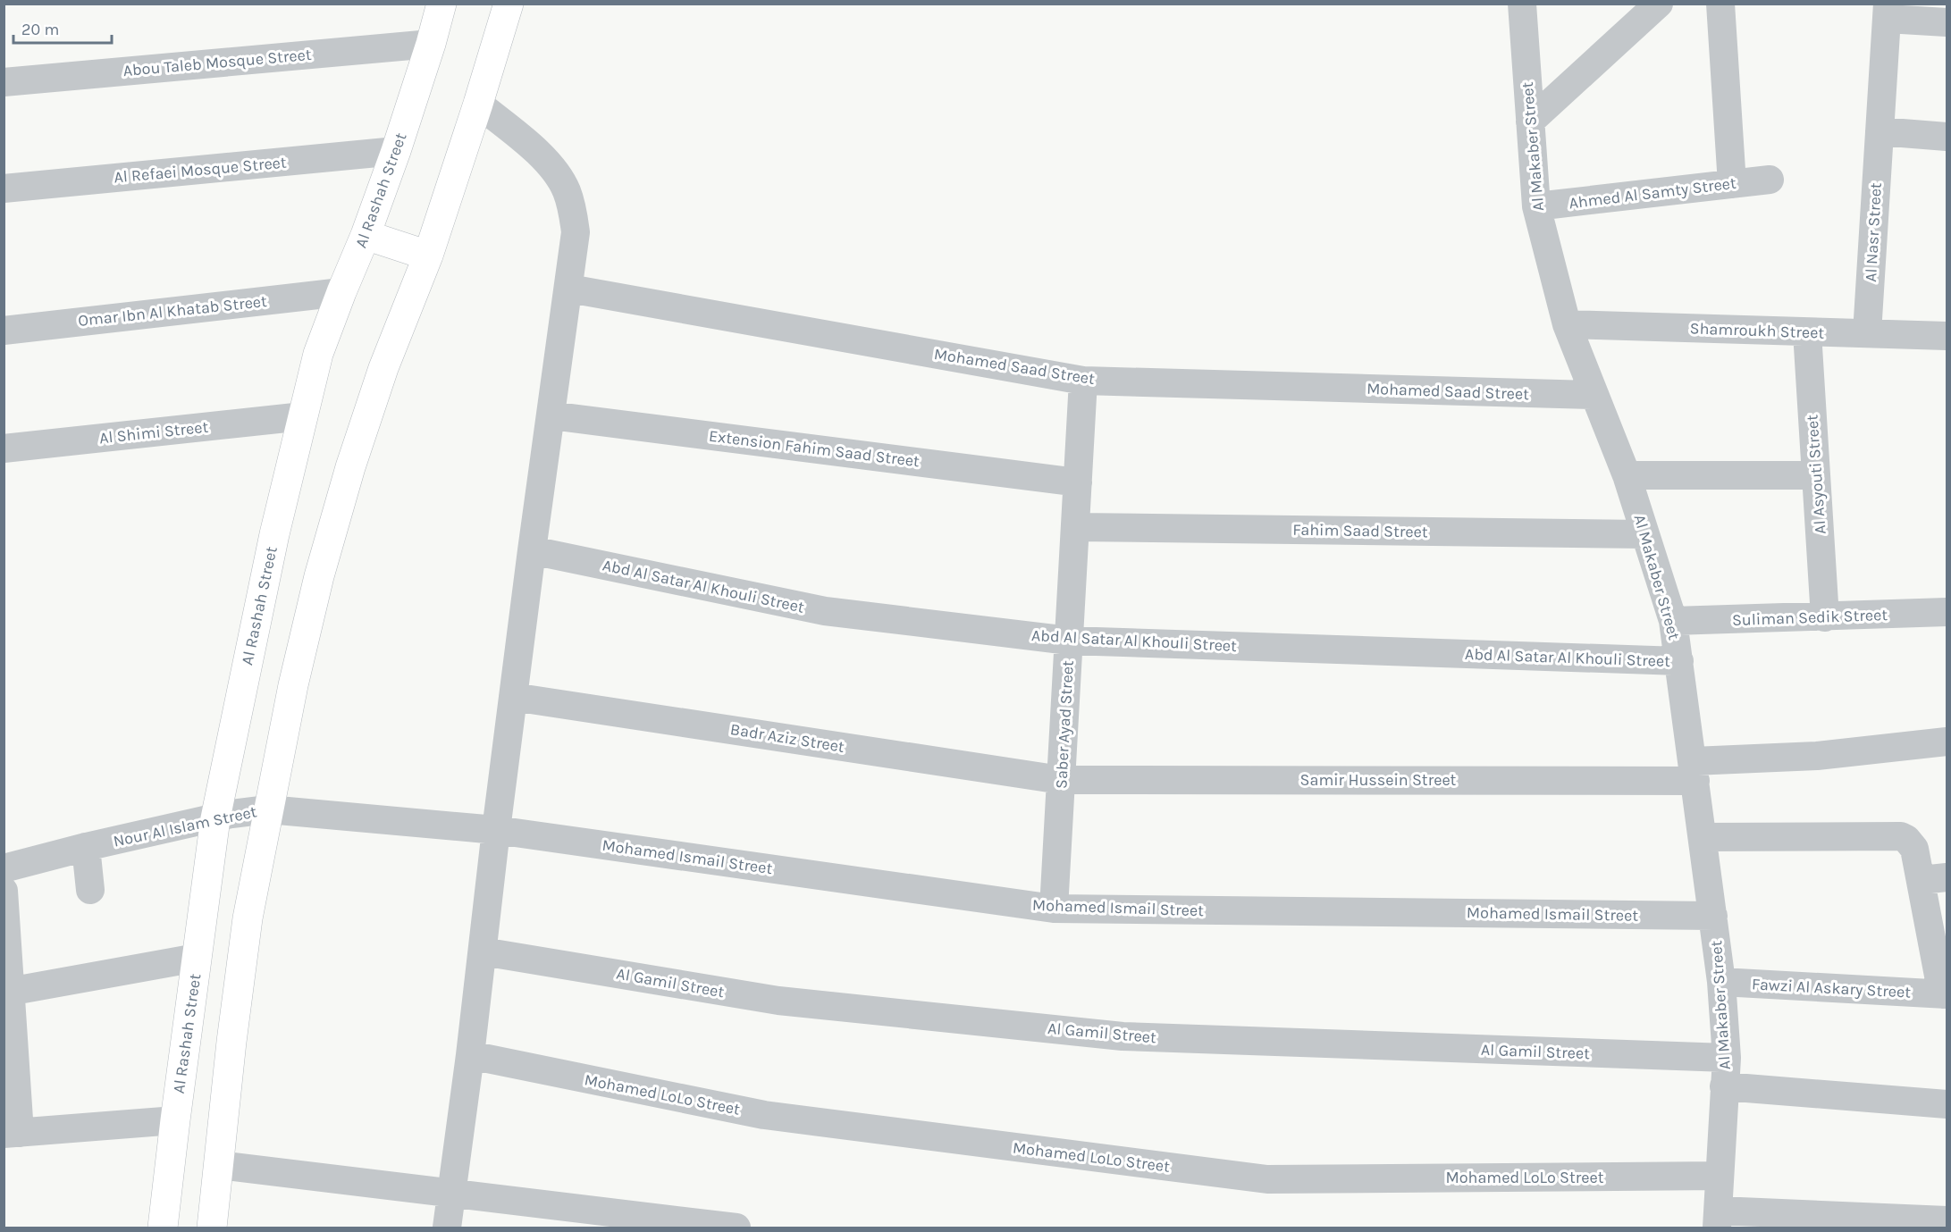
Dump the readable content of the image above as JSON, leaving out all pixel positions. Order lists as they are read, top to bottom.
{
  "streets": {
    "main road": ["Al Rashah Street"],
    "street": [
      "Abou Taleb Mosque Street",
      "Al Makaber Street",
      "Al Refaei Mosque Street",
      "Ahmed Al Samty Street",
      "Al Nasr Street",
      "Omar Ibn Al Khatab Street",
      "Shamroukh Street",
      "Mohamed Saad Street",
      "Al Shimi Street",
      "Extension Fahim Saad Street",
      "Al Asyouti Street",
      "Fahim Saad Street",
      "Abd Al Satar Al Khouli Street",
      "Suliman Sedik Street",
      "Saber Ayad Street",
      "Badr Aziz Street",
      "Samir Hussein Street",
      "Nour Al Islam Street",
      "Mohamed Ismail Street",
      "Al Gamil Street",
      "Fawzi Al Askary Street",
      "Mohamed LoLo Street"
    ]
  },
  "crossings": [
    ["Abou Taleb Mosque Street", "Al Rashah Street"],
    ["Al Makaber Street", "Ahmed Al Samty Street"],
    ["Al Makaber Street", "Shamroukh Street"],
    ["Al Makaber Street", "Mohamed Saad Street"],
    ["Al Makaber Street", "Fahim Saad Street"],
    ["Al Makaber Street", "Abd Al Satar Al Khouli Street"],
    ["Al Makaber Street", "Suliman Sedik Street"],
    ["Al Makaber Street", "Samir Hussein Street"],
    ["Al Makaber Street", "Mohamed Ismail Street"],
    ["Al Makaber Street", "Al Gamil Street"],
    ["Al Makaber Street", "Fawzi Al Askary Street"],
    ["Al Makaber Street", "Mohamed LoLo Street"],
    ["Al Refaei Mosque Street", "Al Rashah Street"],
    ["Al Rashah Street", "Omar Ibn Al Khatab Street"],
    ["Al Rashah Street", "Al Shimi Street"],
    ["Al Rashah Street", "Nour Al Islam Street"],
    ["Al Nasr Street", "Shamroukh Street"],
    ["Shamroukh Street", "Al Asyouti Street"],
    ["Mohamed Saad Street", "Saber Ayad Street"],
    ["Extension Fahim Saad Street", "Saber Ayad Street"],
    ["Al Asyouti Street", "Suliman Sedik Street"],
    ["Fahim Saad Street", "Saber Ayad Street"],
    ["Abd Al Satar Al Khouli Street", "Saber Ayad Street"],
    ["Saber Ayad Street", "Badr Aziz Street"],
    ["Saber Ayad Street", "Samir Hussein Street"],
    ["Saber Ayad Street", "Mohamed Ismail Street"],
    ["Badr Aziz Street", "Samir Hussein Street"],
    ["Nour Al Islam Street", "Mohamed Ismail Street"]
  ],
  "scale_bar": "20 m"
}
